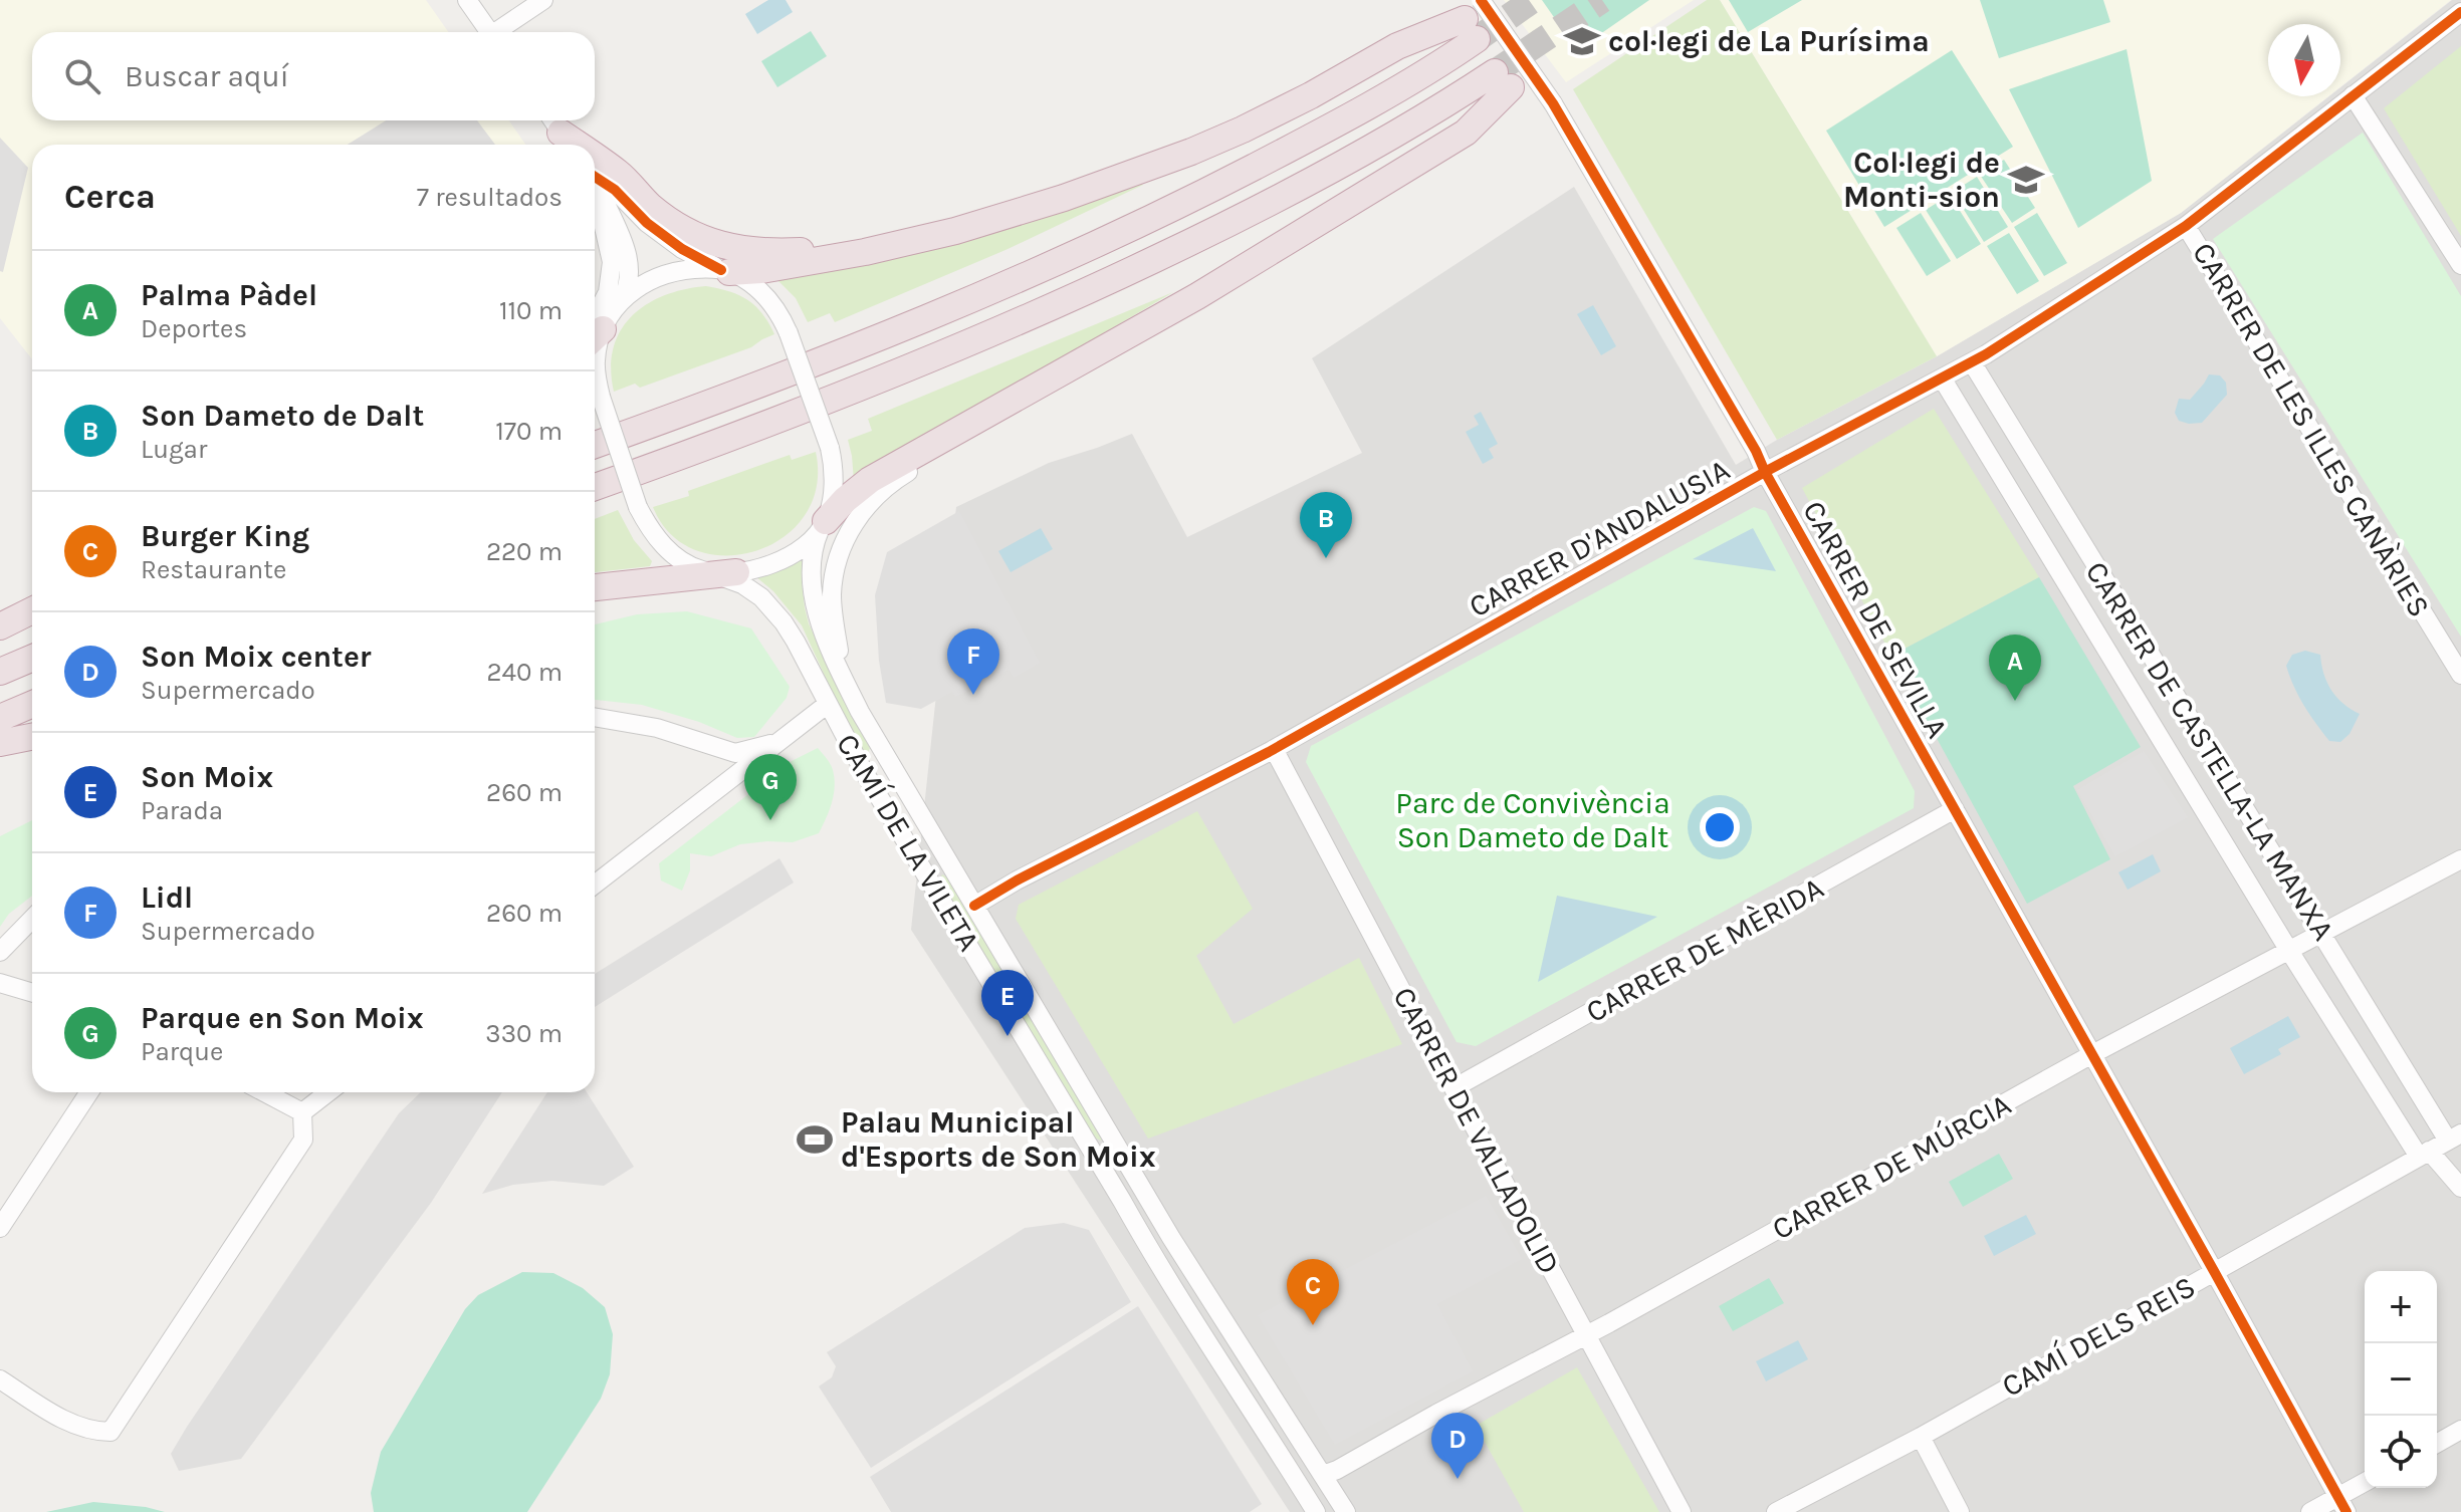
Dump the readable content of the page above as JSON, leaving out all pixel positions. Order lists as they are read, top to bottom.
{
  "streets": {
    "street": [
      "CARRER DE LES ILLES CANÀRIES",
      "CARRER D'ANDALUSIA",
      "CARRER DE SEVILLA",
      "CARRER DE CASTELLA-LA MANXA",
      "CAMÍ DE LA VILETA",
      "CARRER DE MÈRIDA",
      "CARRER DE VALLADOLID",
      "CARRER DE MÚRCIA",
      "CAMÍ DELS REIS"
    ]
  },
  "crossings": [
    ["CARRER DE LES ILLES CANÀRIES", "CARRER D'ANDALUSIA"],
    ["CARRER D'ANDALUSIA", "CARRER DE SEVILLA"],
    ["CARRER D'ANDALUSIA", "CARRER DE CASTELLA-LA MANXA"],
    ["CARRER D'ANDALUSIA", "CAMÍ DE LA VILETA"],
    ["CARRER D'ANDALUSIA", "CARRER DE VALLADOLID"],
    ["CARRER DE SEVILLA", "CARRER DE MÈRIDA"],
    ["CARRER DE SEVILLA", "CARRER DE MÚRCIA"],
    ["CARRER DE SEVILLA", "CAMÍ DELS REIS"],
    ["CARRER DE CASTELLA-LA MANXA", "CARRER DE MÚRCIA"],
    ["CARRER DE CASTELLA-LA MANXA", "CAMÍ DELS REIS"],
    ["CAMÍ DE LA VILETA", "CARRER DE MÚRCIA"],
    ["CARRER DE MÈRIDA", "CARRER DE VALLADOLID"],
    ["CARRER DE VALLADOLID", "CARRER DE MÚRCIA"]
  ],
  "parks": ["Parc de Convivència Son Dameto de Dalt"],
  "places": {
    "school or university": ["col·legi de La Purísima", "Col·legi de Monti-sion"],
    "sports": ["Palau Municipal d'Esports de Son Moix"]
  },
  "north": "bottom",
  "page": {
    "search": "Buscar aquí",
    "heading": ["Cerca", "7 resultados"],
    "list": [
      {
        "mark": "A",
        "name": "Palma Pàdel",
        "note": "Deportes",
        "value": "110 m"
      },
      {
        "mark": "B",
        "name": "Son Dameto de Dalt",
        "note": "Lugar",
        "value": "170 m"
      },
      {
        "mark": "C",
        "name": "Burger King",
        "note": "Restaurante",
        "value": "220 m"
      },
      {
        "mark": "D",
        "name": "Son Moix center",
        "note": "Supermercado",
        "value": "240 m"
      },
      {
        "mark": "E",
        "name": "Son Moix",
        "note": "Parada",
        "value": "260 m"
      },
      {
        "mark": "F",
        "name": "Lidl",
        "note": "Supermercado",
        "value": "260 m"
      },
      {
        "mark": "G",
        "name": "Parque en Son Moix",
        "note": "Parque",
        "value": "330 m"
      }
    ],
    "pins": [
      "B",
      "F",
      "A",
      "G",
      "E",
      "C",
      "D"
    ],
    "map_buttons": ["+", "−"]
  }
}
